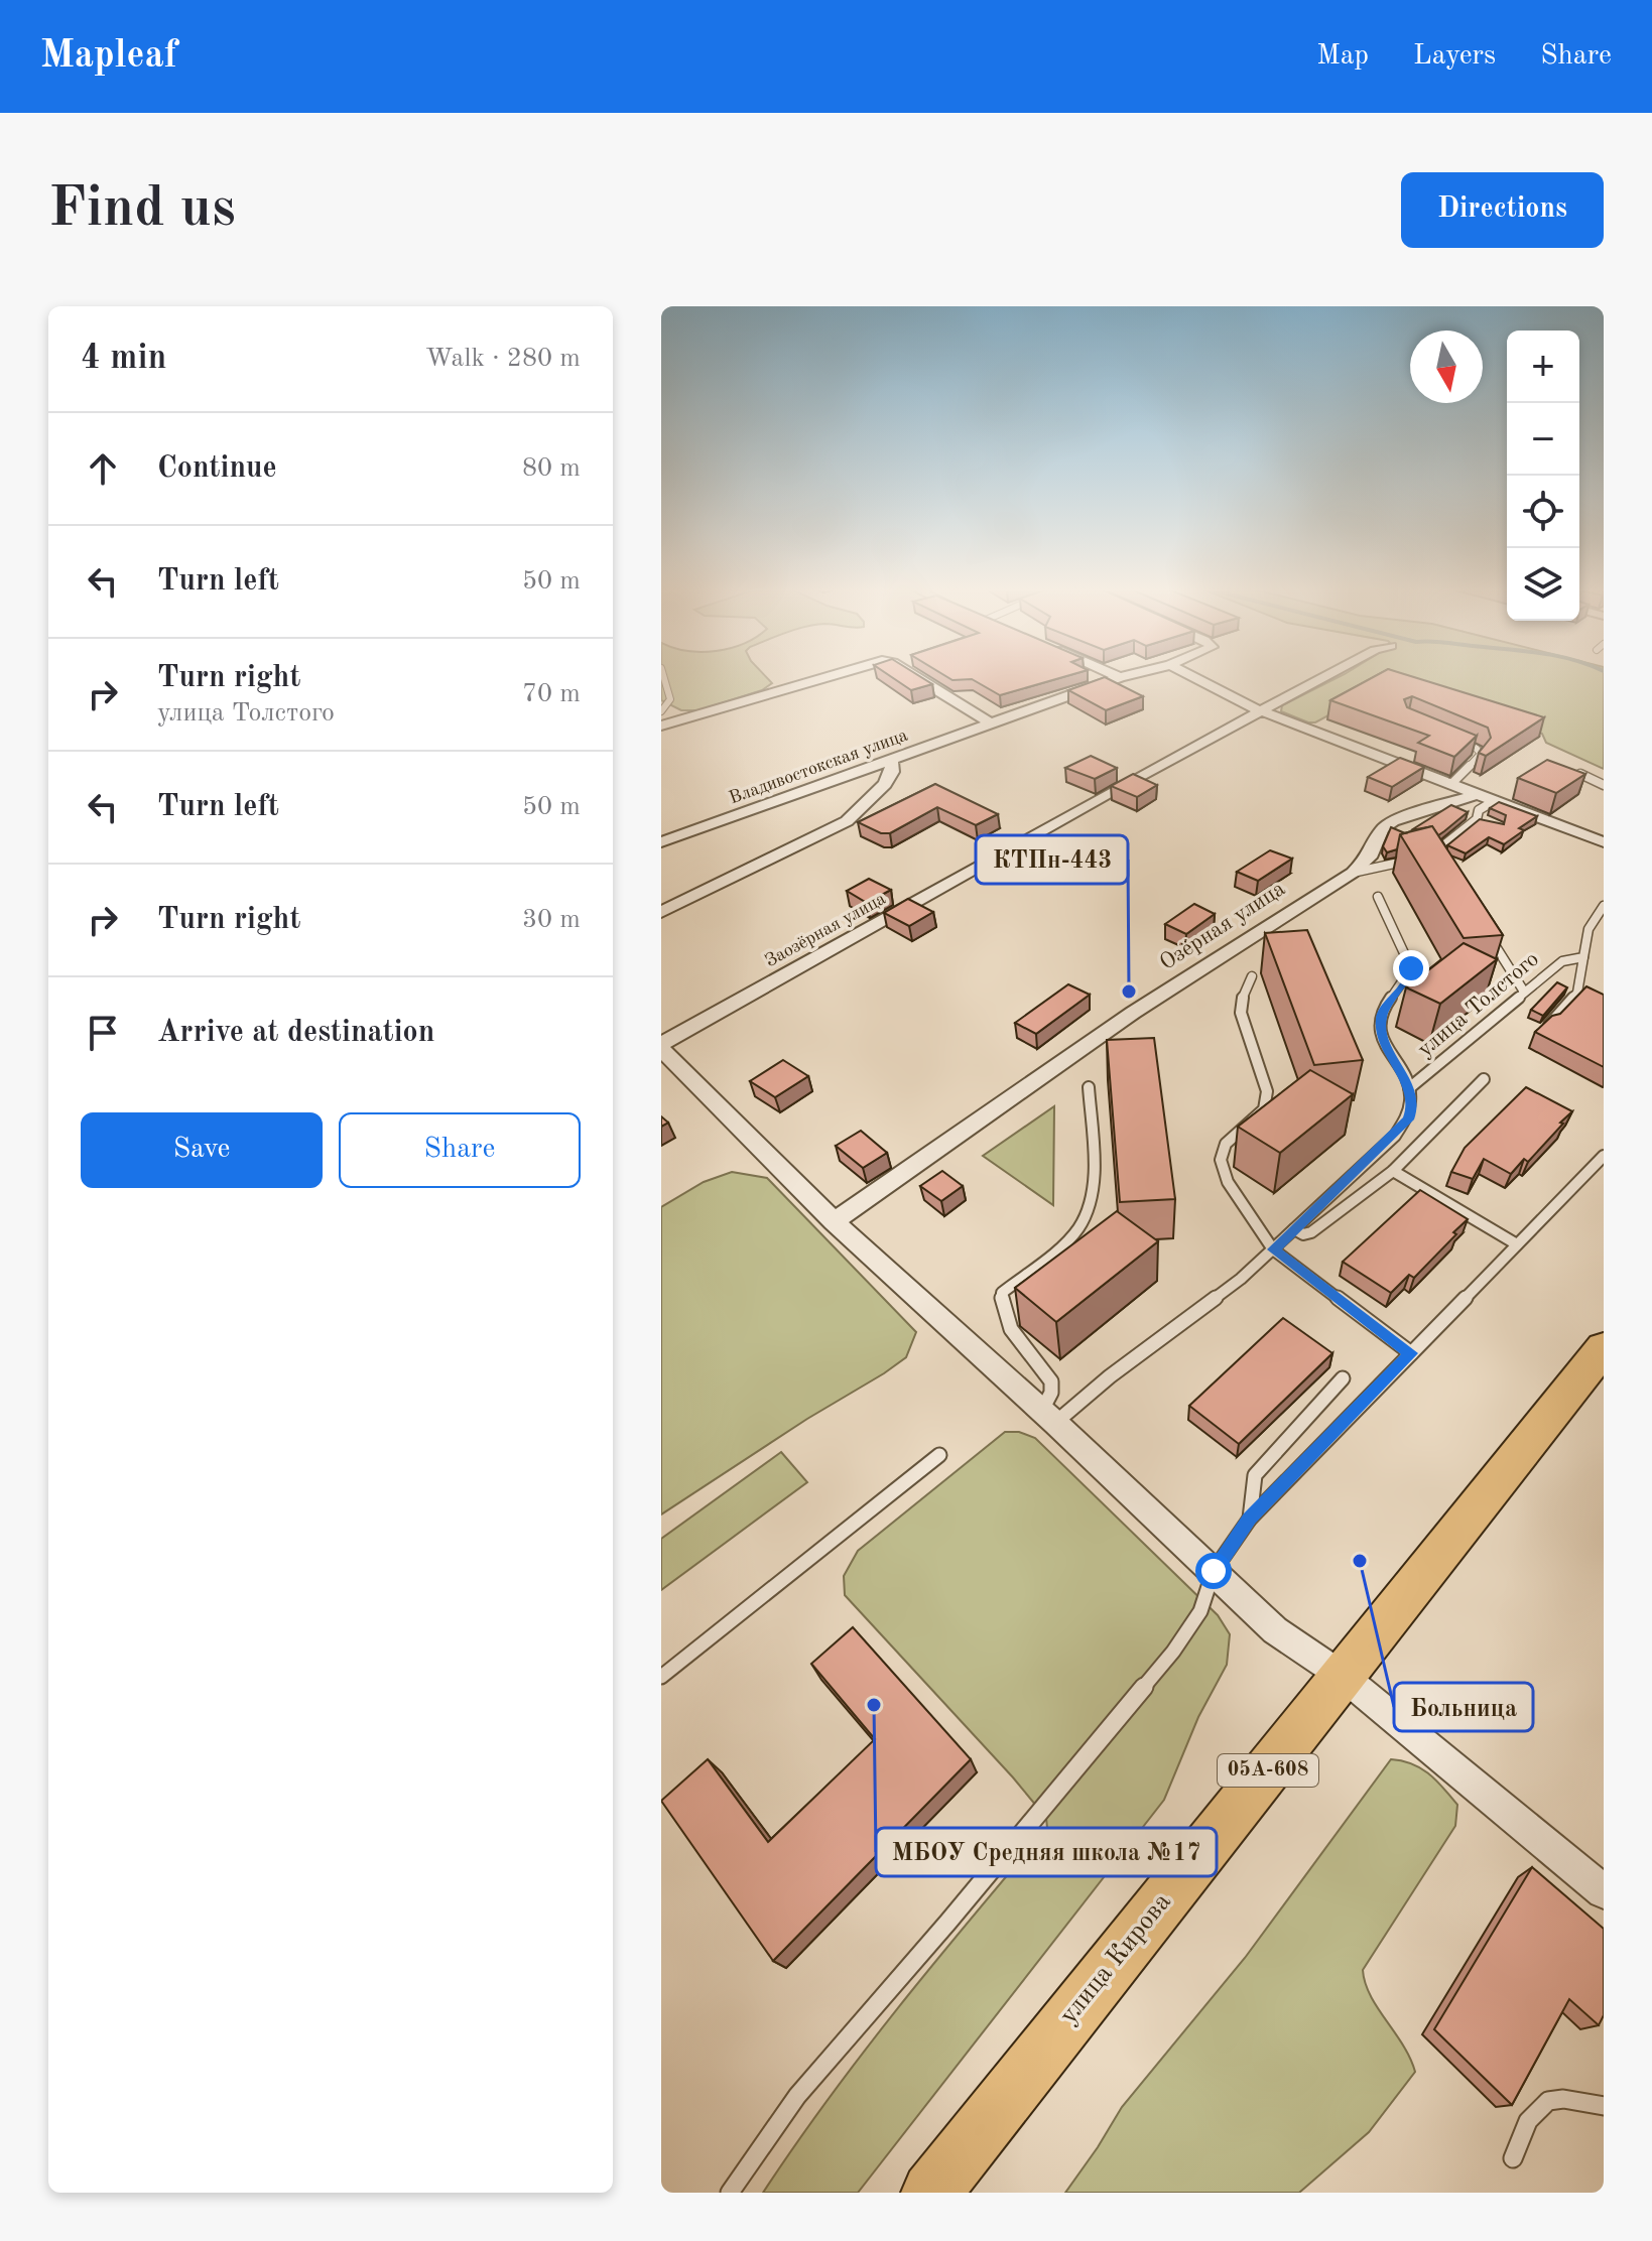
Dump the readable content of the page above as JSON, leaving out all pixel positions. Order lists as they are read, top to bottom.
{
  "streets": {
    "main road": ["05А-608", "улица Кирова"],
    "street": ["Владивостокская улица", "Озёрная улица", "Заозёрная улица"],
    "lane": ["улица Толстого"]
  },
  "places": ["КТПн-443", "Больница", "МБОУ Средняя школа №17"],
  "north": "bottom",
  "page": {
    "header": "Mapleaf",
    "nav": ["Map", "Layers", "Share"],
    "buttons": [
      "Directions",
      ["Save", "Share"]
    ],
    "title": "Find us",
    "heading": ["4 min", "Walk · 280 m"],
    "map_buttons": ["+", "−"],
    "list": [
      ["Continue", "80 m"],
      ["Turn left", "50 m"],
      ["Turn right", "улица Толстого", "70 m"],
      ["Turn left", "50 m"],
      ["Turn right", "30 m"],
      "Arrive at destination"
    ]
  }
}
